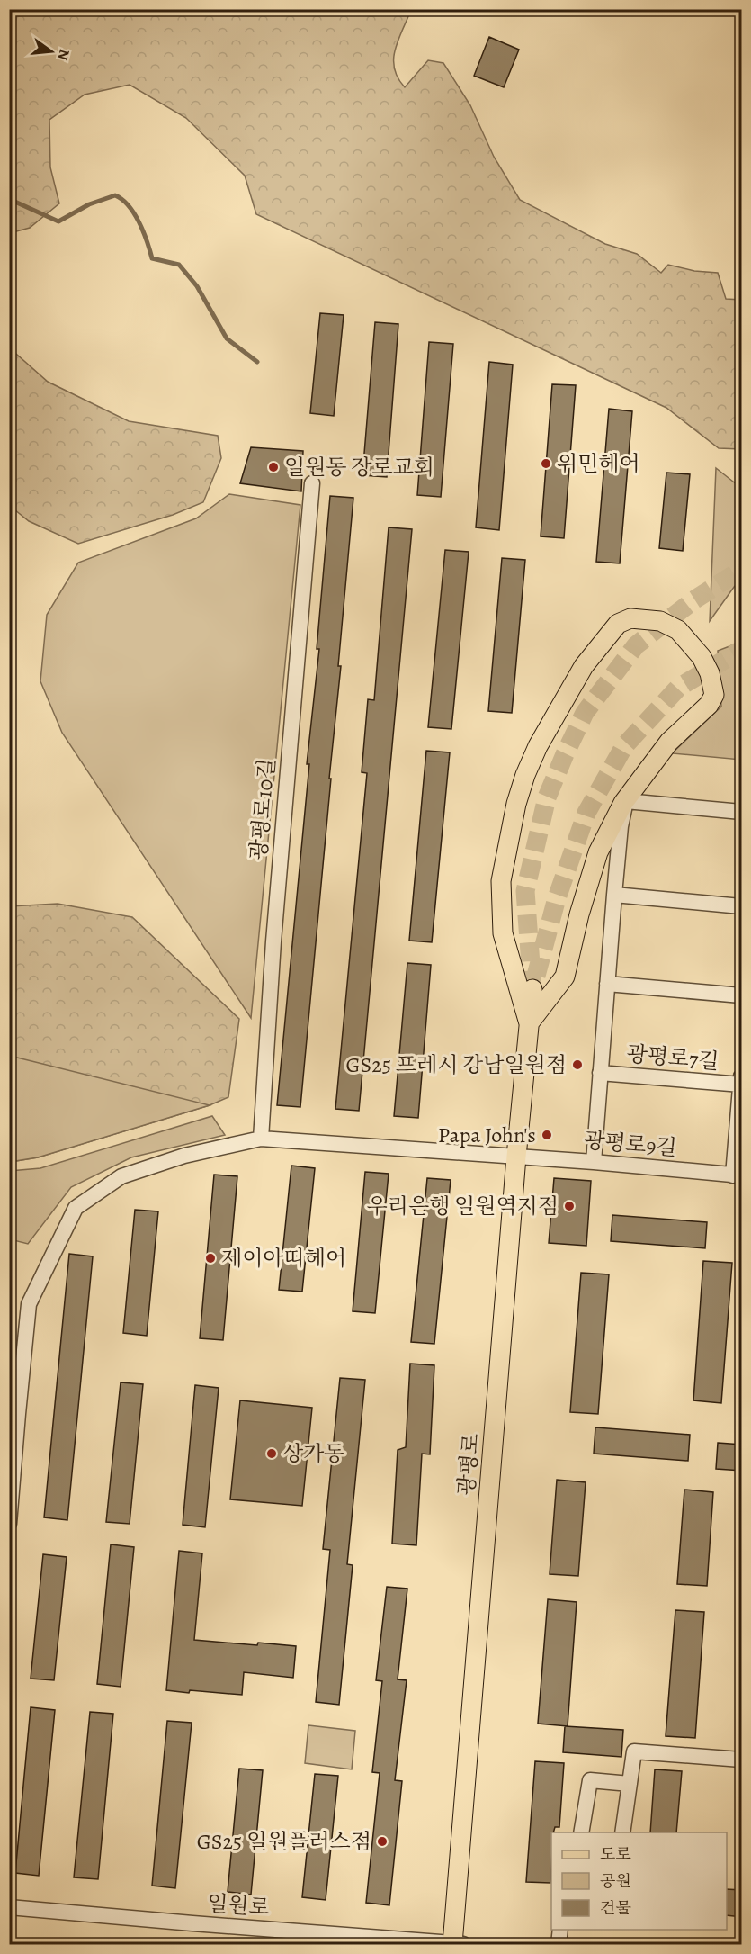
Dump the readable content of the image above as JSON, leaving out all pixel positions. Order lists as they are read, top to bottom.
{
  "streets": {
    "main road": ["광평로"],
    "street": [
      "광평로10길",
      "광평로7길",
      "광평로9길",
      "일원로"
    ]
  },
  "crossings": [
    ["광평로9길", "광평로"],
    ["광평로", "일원로"]
  ],
  "places": [
    "위민헤어",
    "일원동 장로교회",
    "GS25 프레시 강남일원점",
    "Papa John's",
    "우리은행 일원역지점",
    "제이아띠헤어",
    "상가동",
    "GS25 일원플러스점"
  ],
  "legend": ["도로", "공원", "건물"],
  "north": "right"
}
